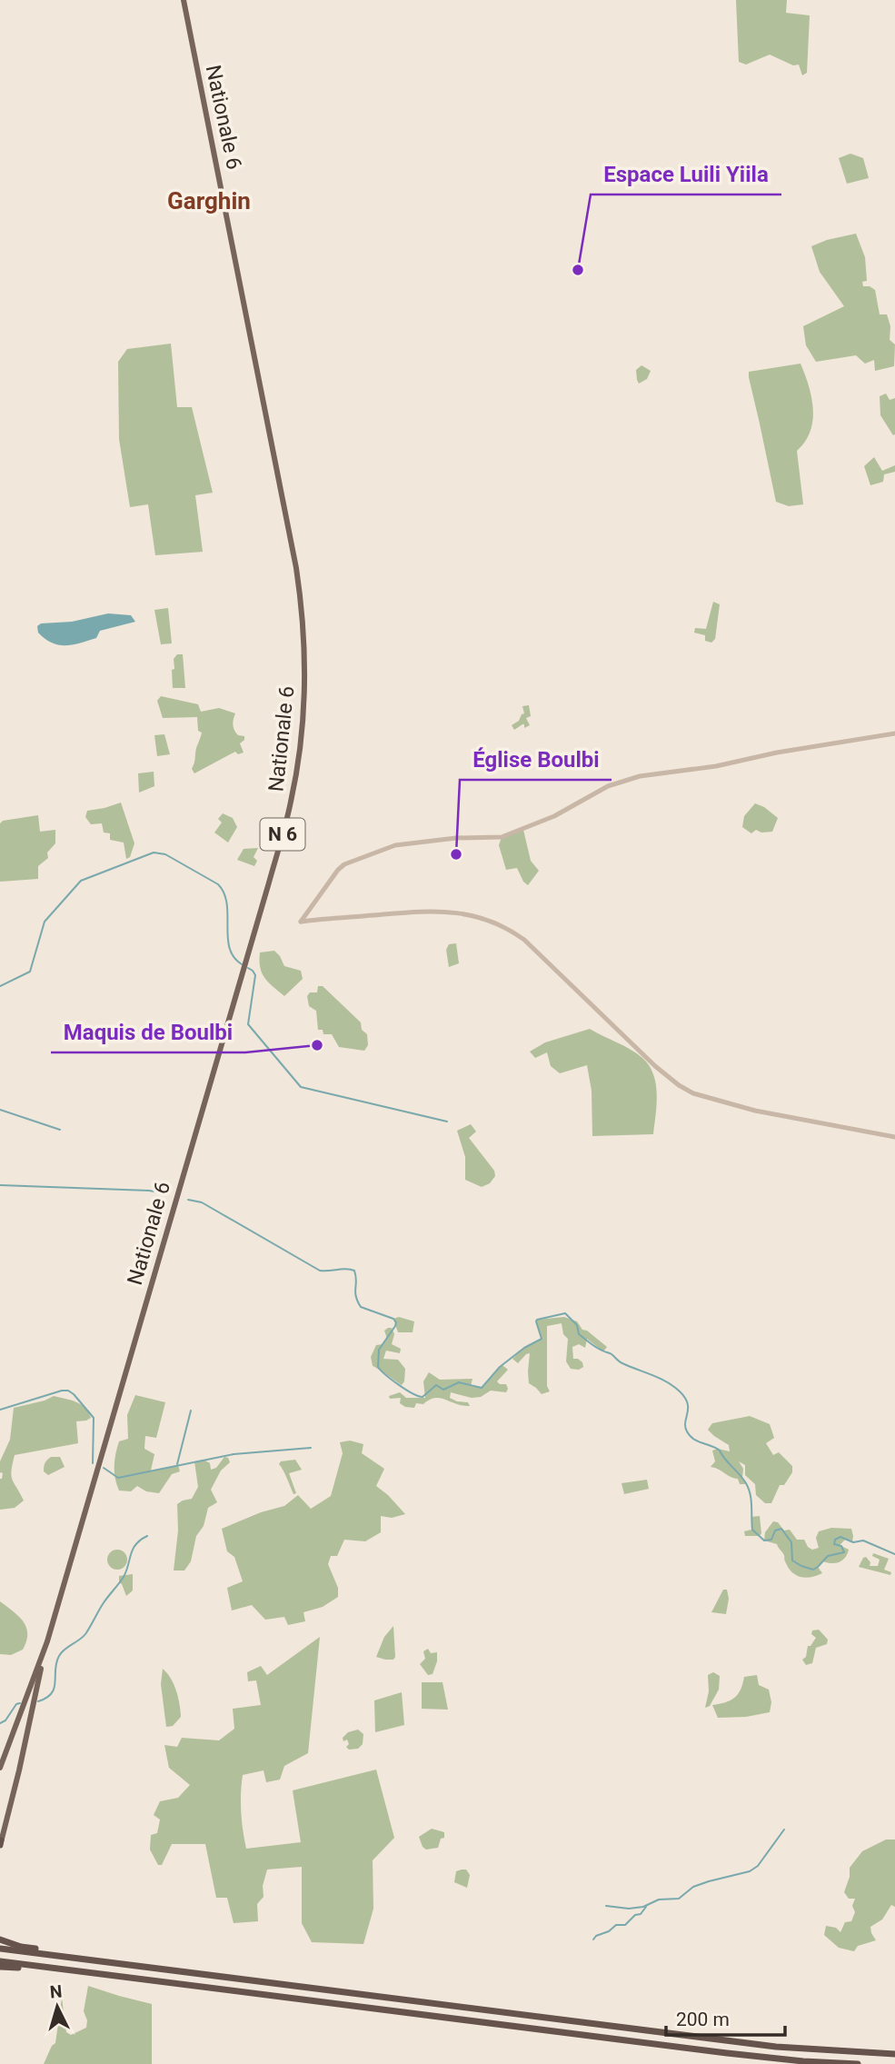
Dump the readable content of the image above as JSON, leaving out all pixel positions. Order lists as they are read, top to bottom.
{
  "streets": {
    "main road": ["Nationale 6", "N 6"]
  },
  "districts": ["Garghin"],
  "places": ["Espace Luili Yiila", "Église Boulbi", "Maquis de Boulbi"],
  "scale_bar": "200 m",
  "north": "top"
}
